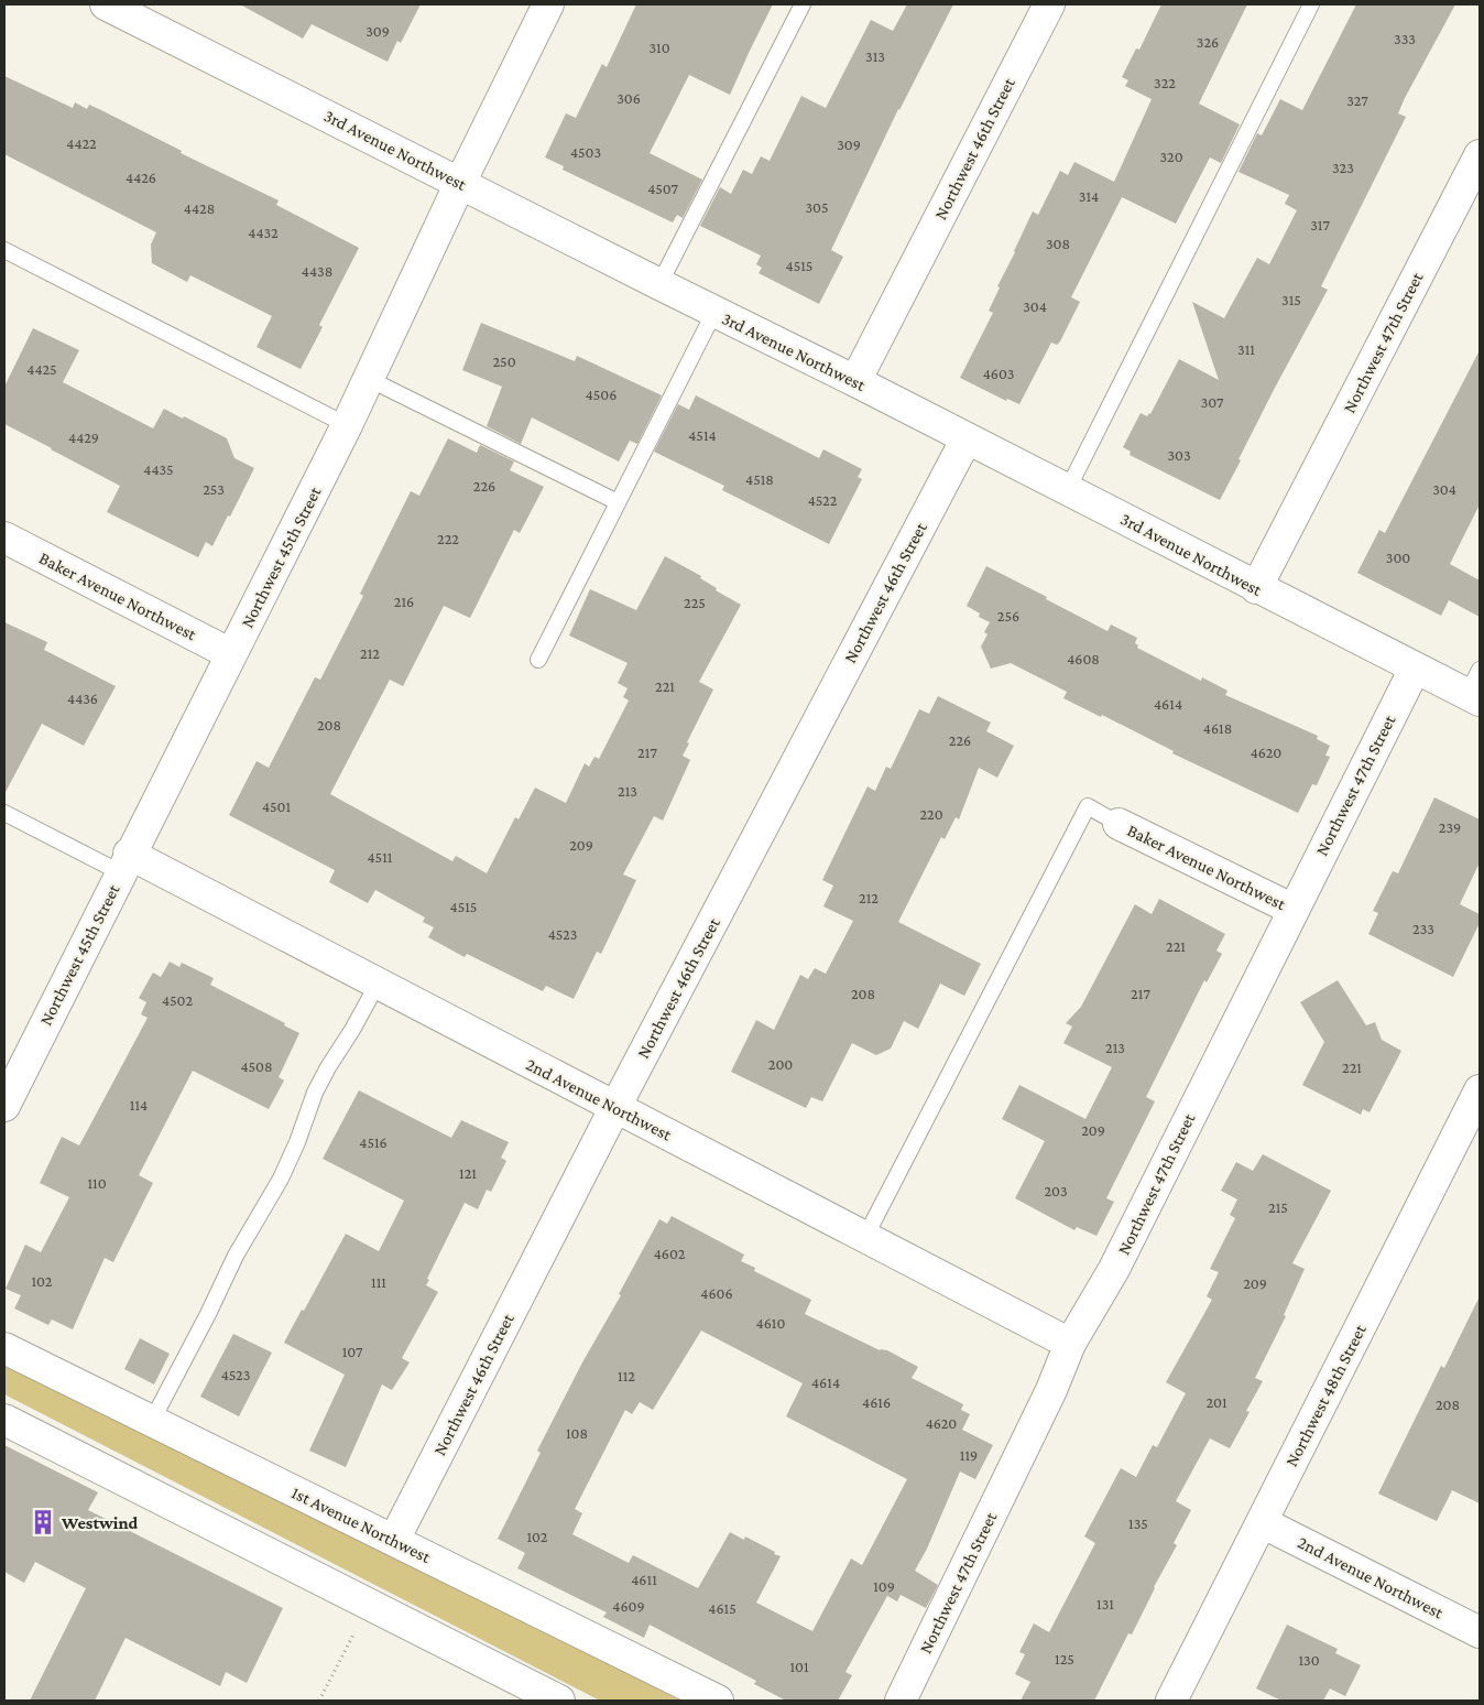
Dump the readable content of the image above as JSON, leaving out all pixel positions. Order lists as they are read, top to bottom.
{
  "streets": {
    "street": [
      "Northwest 46th Street",
      "3rd Avenue Northwest",
      "Northwest 47th Street",
      "Northwest 45th Street",
      "Baker Avenue Northwest",
      "2nd Avenue Northwest",
      "Northwest 48th Street",
      "1st Avenue Northwest"
    ]
  },
  "crossings": [
    ["Northwest 46th Street", "3rd Avenue Northwest"],
    ["Northwest 46th Street", "2nd Avenue Northwest"],
    ["Northwest 46th Street", "1st Avenue Northwest"],
    ["3rd Avenue Northwest", "Northwest 47th Street"],
    ["3rd Avenue Northwest", "Northwest 45th Street"],
    ["Northwest 47th Street", "Baker Avenue Northwest"],
    ["Northwest 47th Street", "2nd Avenue Northwest"],
    ["Northwest 45th Street", "Baker Avenue Northwest"],
    ["Northwest 45th Street", "2nd Avenue Northwest"],
    ["2nd Avenue Northwest", "Northwest 48th Street"]
  ],
  "places": {
    "building": ["Westwind"]
  },
  "house_numbers": [
    "309",
    "333",
    "326",
    "310",
    "313",
    "322",
    "306",
    "327",
    "4422",
    "309",
    "4503",
    "320",
    "323",
    "4426",
    "4507",
    "314",
    "305",
    "4428",
    "317",
    "4432",
    "308",
    "4515",
    "4438",
    "315",
    "304",
    "311",
    "250",
    "4425",
    "4603",
    "4506",
    "307",
    "4514",
    "4429",
    "303",
    "4435",
    "4518",
    "226",
    "253",
    "304",
    "4522",
    "222",
    "300",
    "216",
    "225",
    "256",
    "212",
    "4608",
    "221",
    "4436",
    "4614",
    "208",
    "4618",
    "226",
    "217",
    "4620",
    "213",
    "4501",
    "220",
    "239",
    "209",
    "4511",
    "212",
    "4515",
    "233",
    "4523",
    "221",
    "208",
    "217",
    "4502",
    "213",
    "200",
    "4508",
    "221",
    "114",
    "209",
    "4516",
    "121",
    "110",
    "203",
    "215",
    "4602",
    "102",
    "111",
    "209",
    "4606",
    "4610",
    "107",
    "4523",
    "112",
    "4614",
    "4616",
    "201",
    "208",
    "4620",
    "108",
    "119",
    "135",
    "102",
    "4611",
    "109",
    "131",
    "4609",
    "4615",
    "125",
    "130",
    "101"
  ]
}
